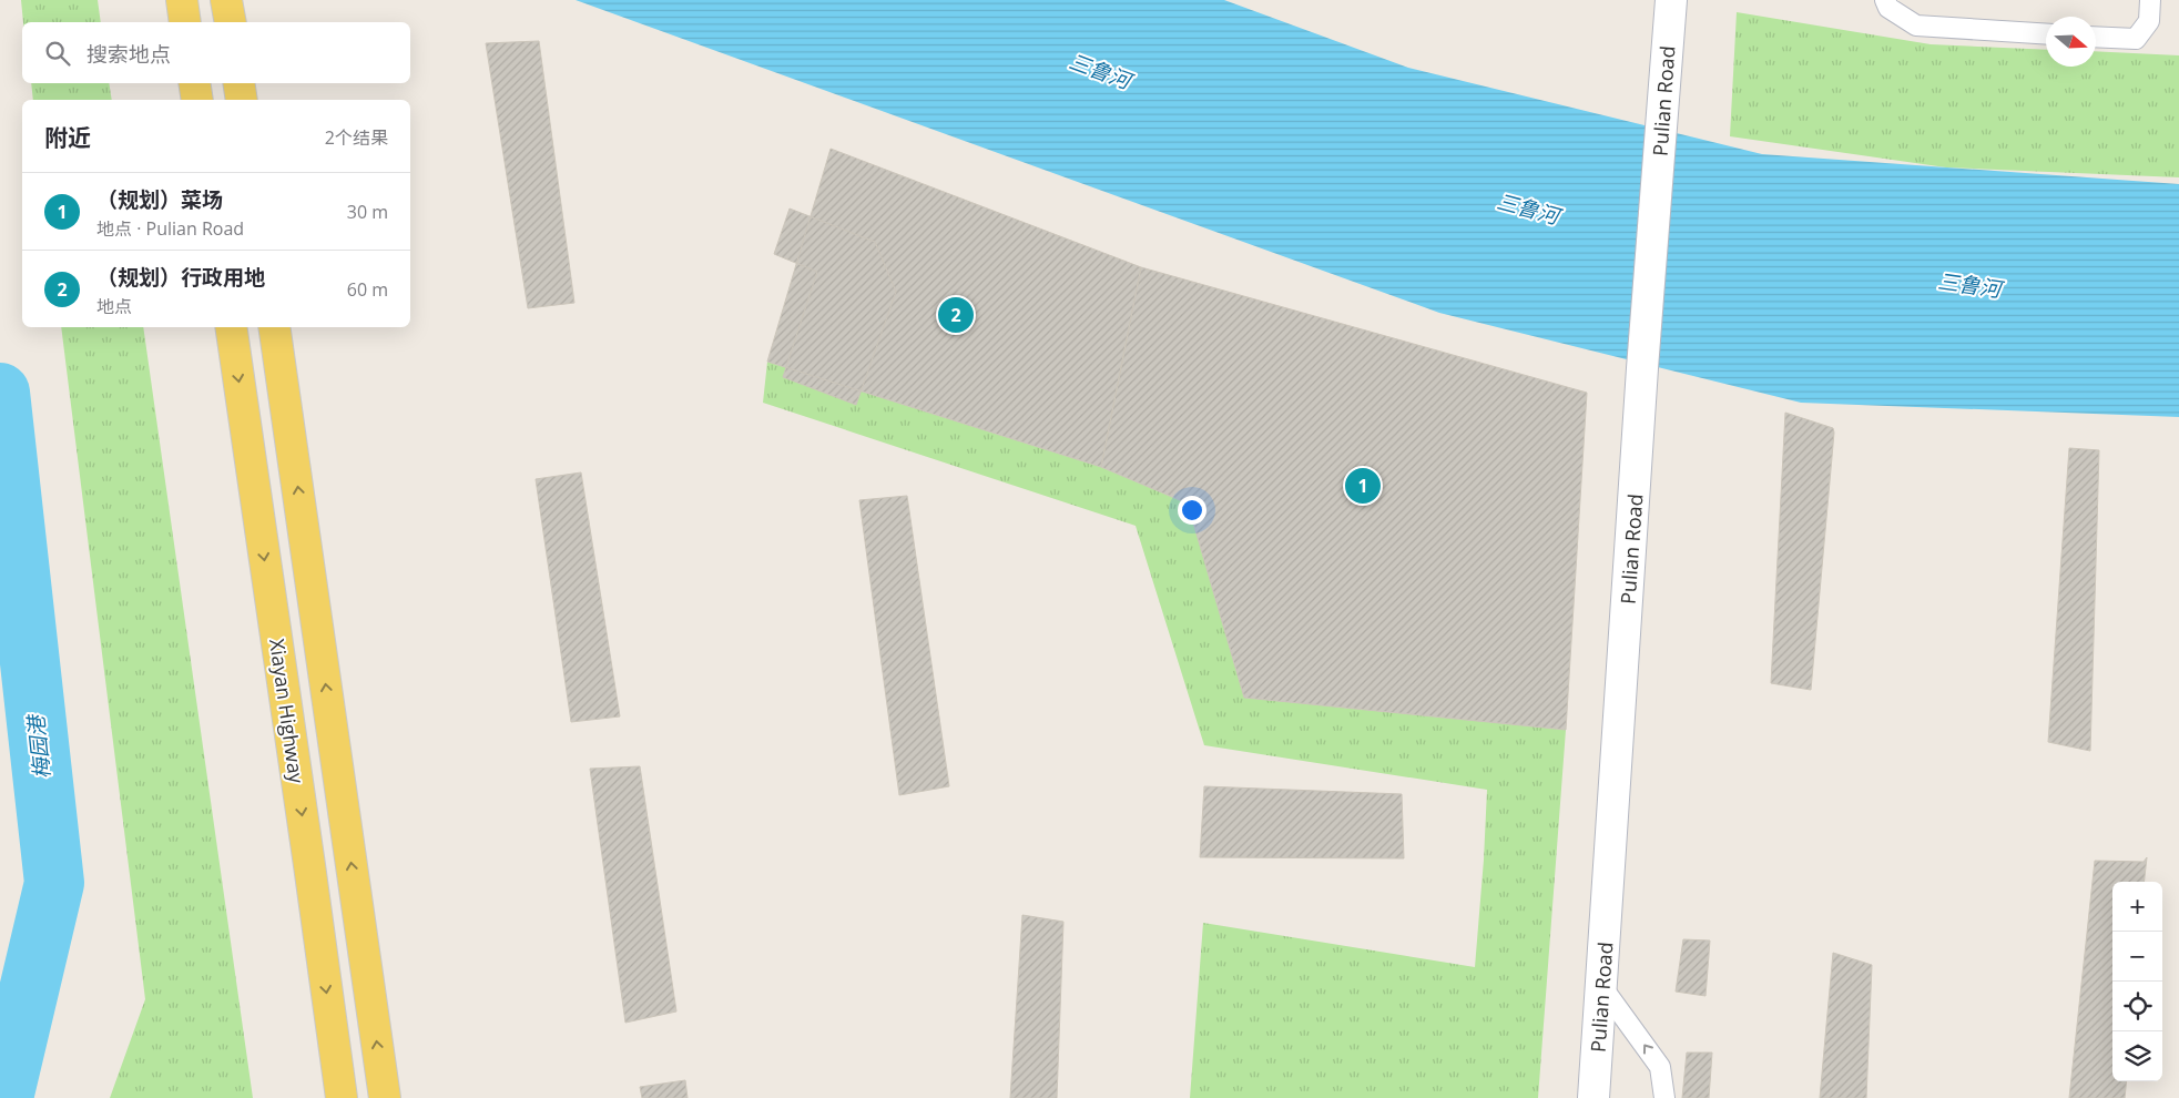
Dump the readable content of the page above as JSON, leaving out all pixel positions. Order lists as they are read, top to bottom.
{
  "streets": {
    "main road": ["Xiayan Highway"],
    "street": ["Pulian Road"]
  },
  "water": ["三鲁河", "梅园港"],
  "north": "right",
  "page": {
    "search": "搜索地点",
    "heading": ["附近", "2个结果"],
    "list": [
      {
        "mark": "1",
        "name": "（规划）菜场",
        "note": "地点 · Pulian Road",
        "value": "30 m"
      },
      {
        "mark": "2",
        "name": "（规划）行政用地",
        "note": "地点",
        "value": "60 m"
      }
    ],
    "pins": ["2", "1"],
    "map_buttons": ["+", "−"]
  }
}
